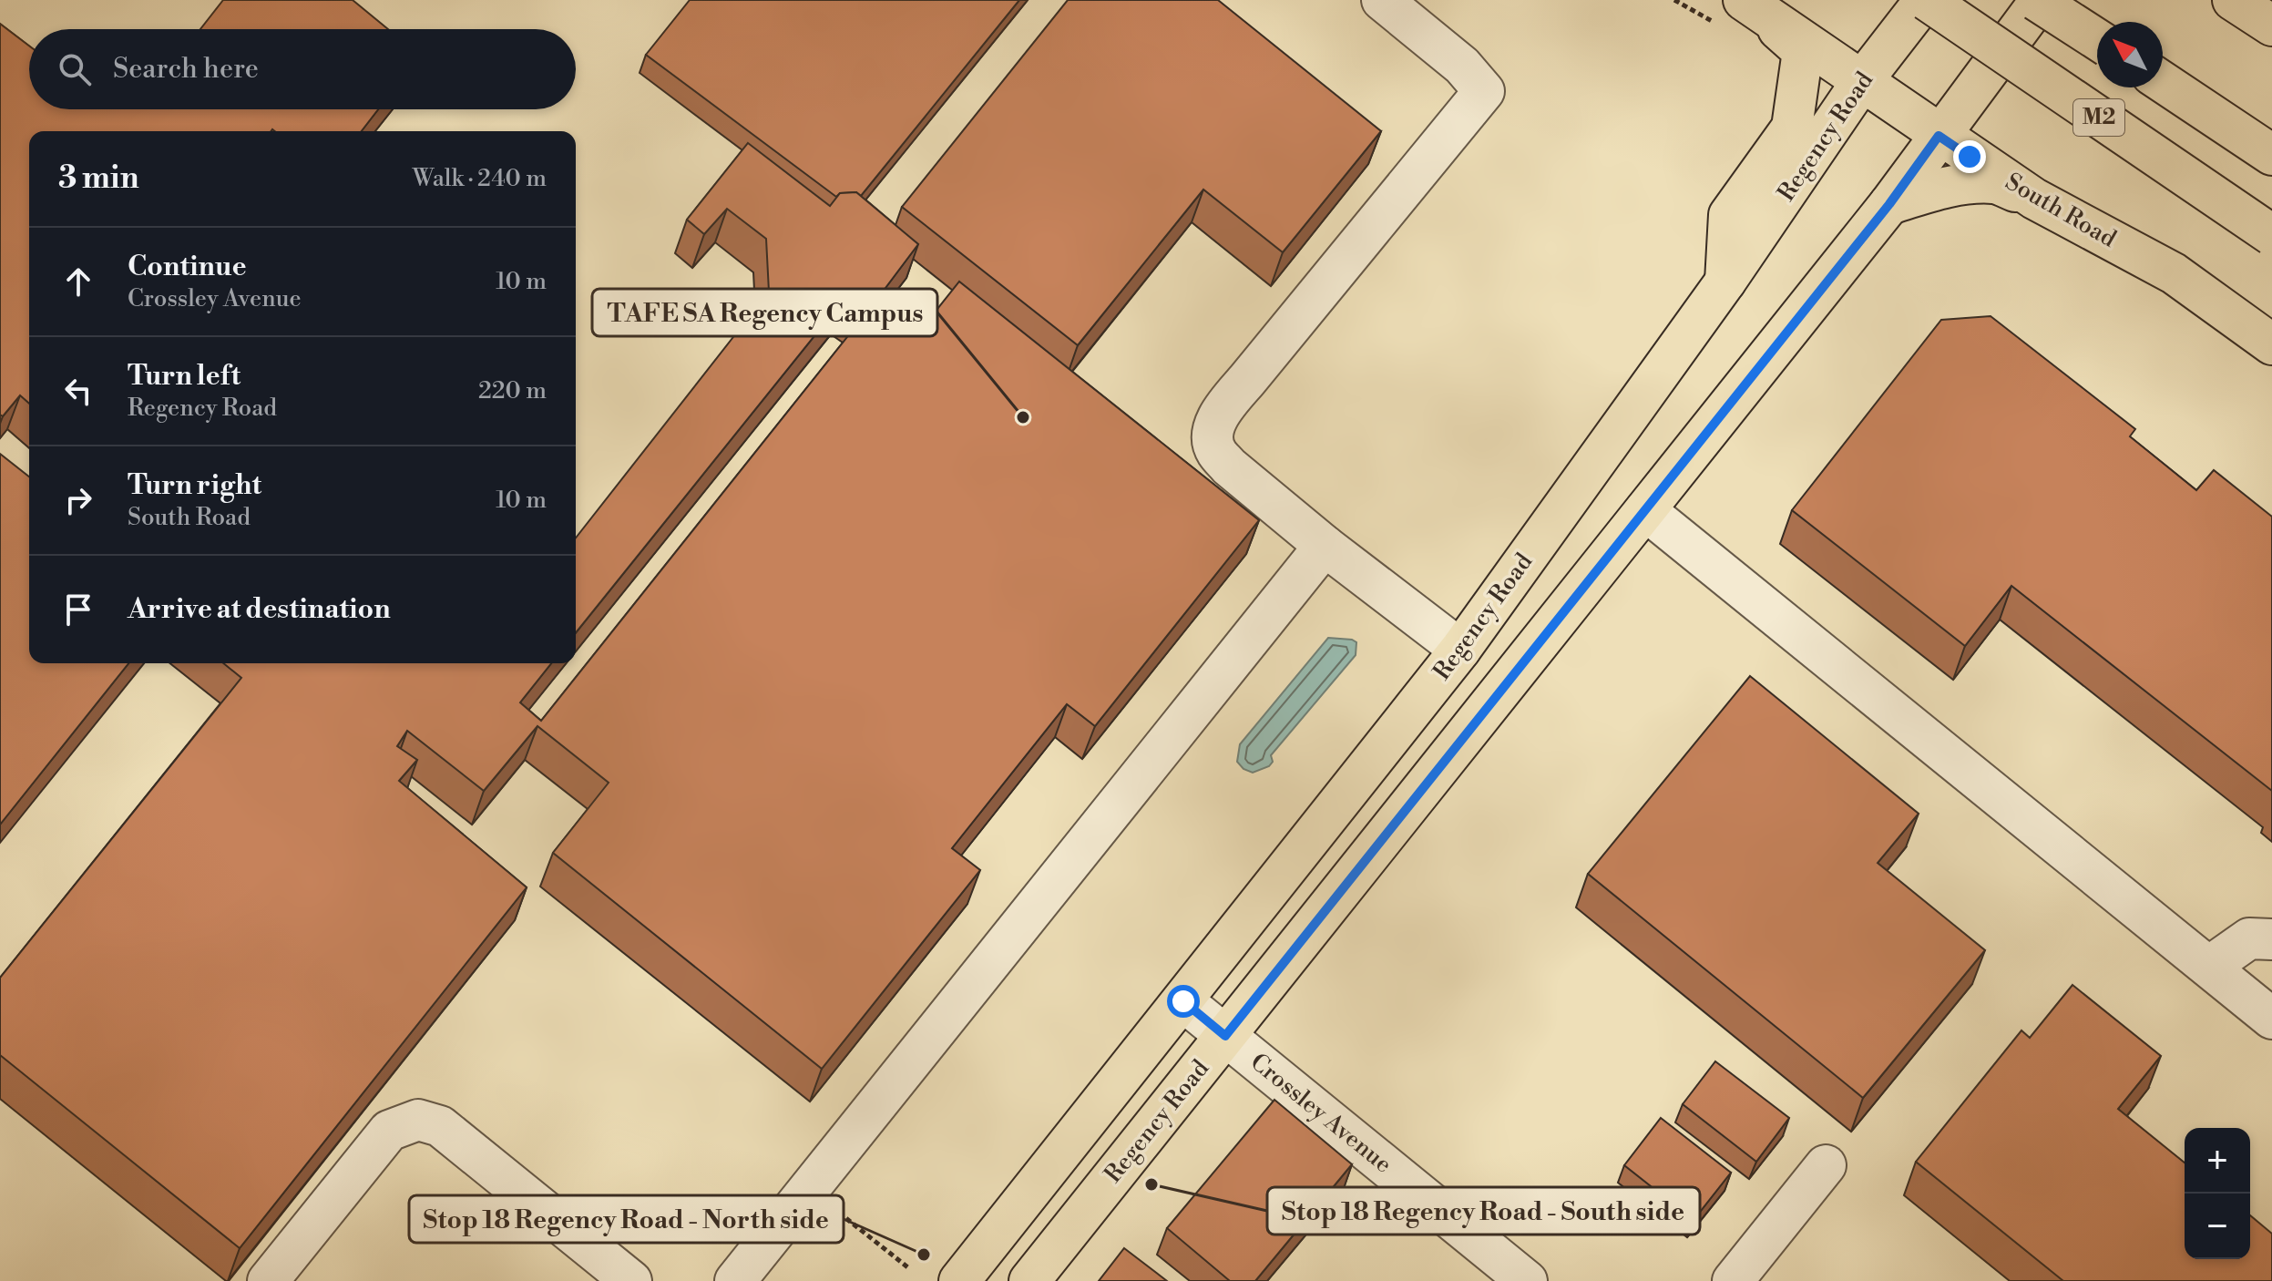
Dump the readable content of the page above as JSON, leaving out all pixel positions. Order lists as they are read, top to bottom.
{
  "streets": {
    "main road": ["M2", "Regency Road", "South Road"],
    "street": ["Crossley Avenue"]
  },
  "crossings": [
    ["M2", "Regency Road"],
    ["Regency Road", "South Road"],
    ["Regency Road", "Crossley Avenue"]
  ],
  "places": ["TAFE SA Regency Campus", "Stop 18 Regency Road - South side", "Stop 18 Regency Road - North side"],
  "north": "top left",
  "page": {
    "search": "Search here",
    "heading": ["3 min", "Walk · 240 m"],
    "list": [
      ["Continue", "Crossley Avenue", "10 m"],
      ["Turn left", "Regency Road", "220 m"],
      ["Turn right", "South Road", "10 m"],
      "Arrive at destination"
    ],
    "map_buttons": ["+", "−"]
  }
}
